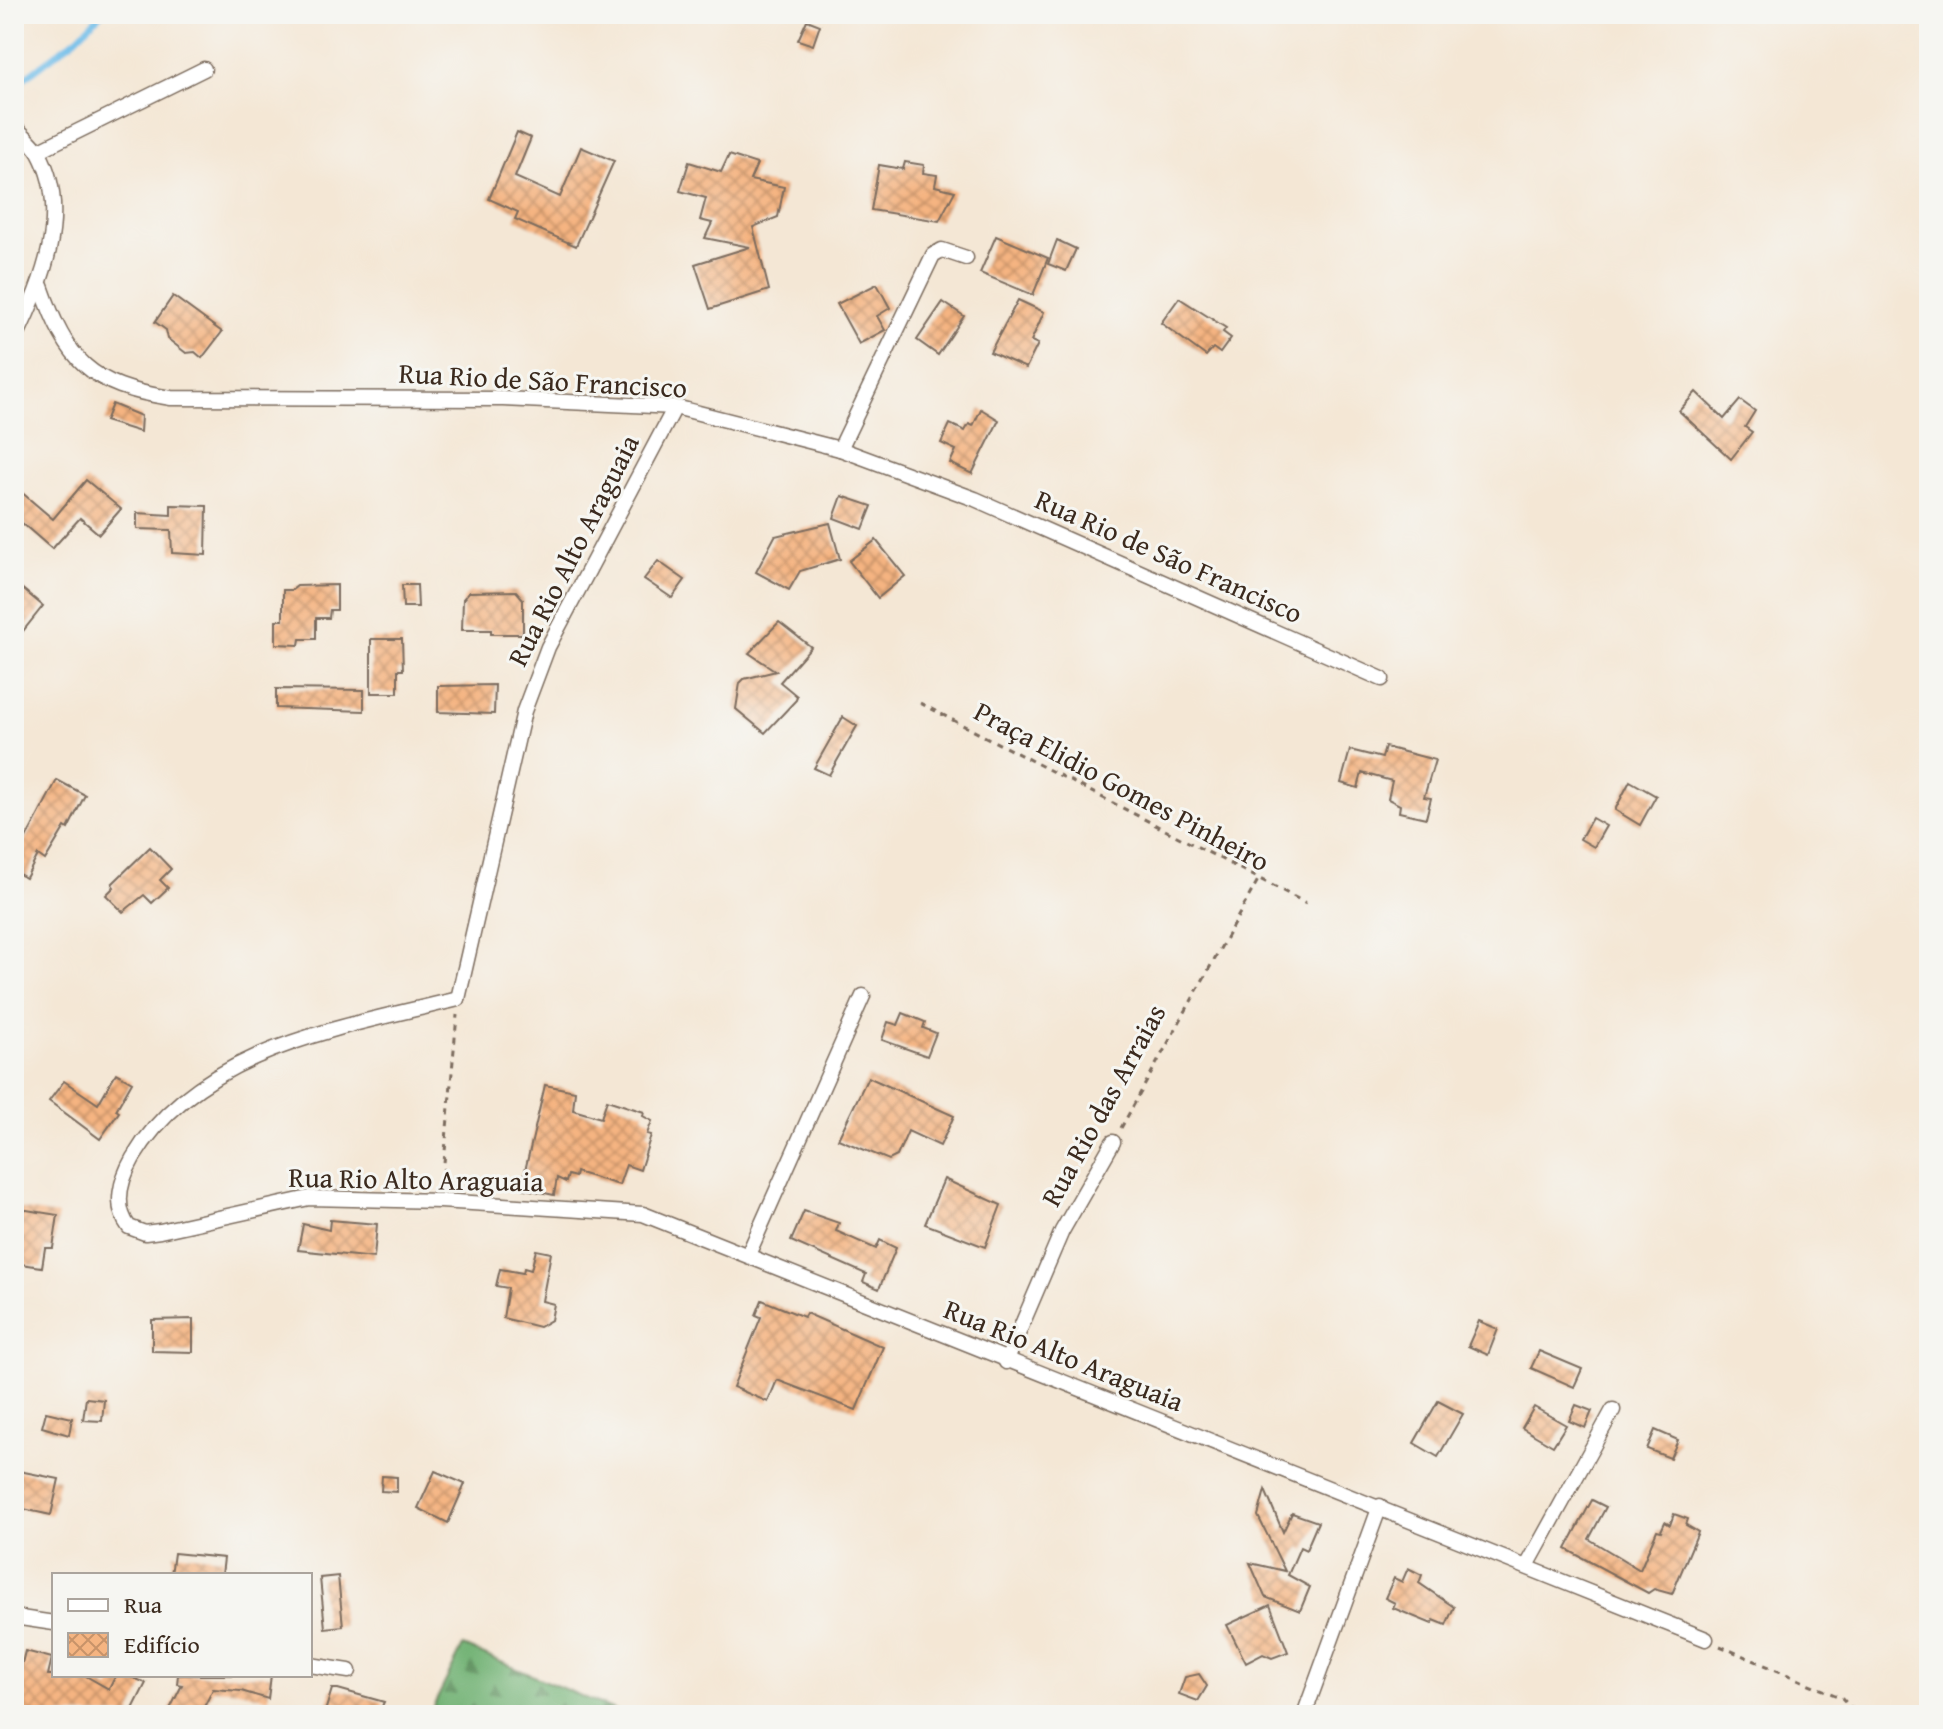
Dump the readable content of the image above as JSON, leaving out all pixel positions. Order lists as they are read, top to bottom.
{
  "streets": {
    "street": ["Rua Rio de São Francisco", "Rua Rio Alto Araguaia", "Rua Rio das Arraias"],
    "path": ["Praça Elidio Gomes Pinheiro"]
  },
  "crossings": [
    ["Rua Rio de São Francisco", "Rua Rio Alto Araguaia"],
    ["Rua Rio Alto Araguaia", "Rua Rio das Arraias"],
    ["Praça Elidio Gomes Pinheiro", "Rua Rio das Arraias"]
  ],
  "legend": ["Rua", "Edifício"]
}
